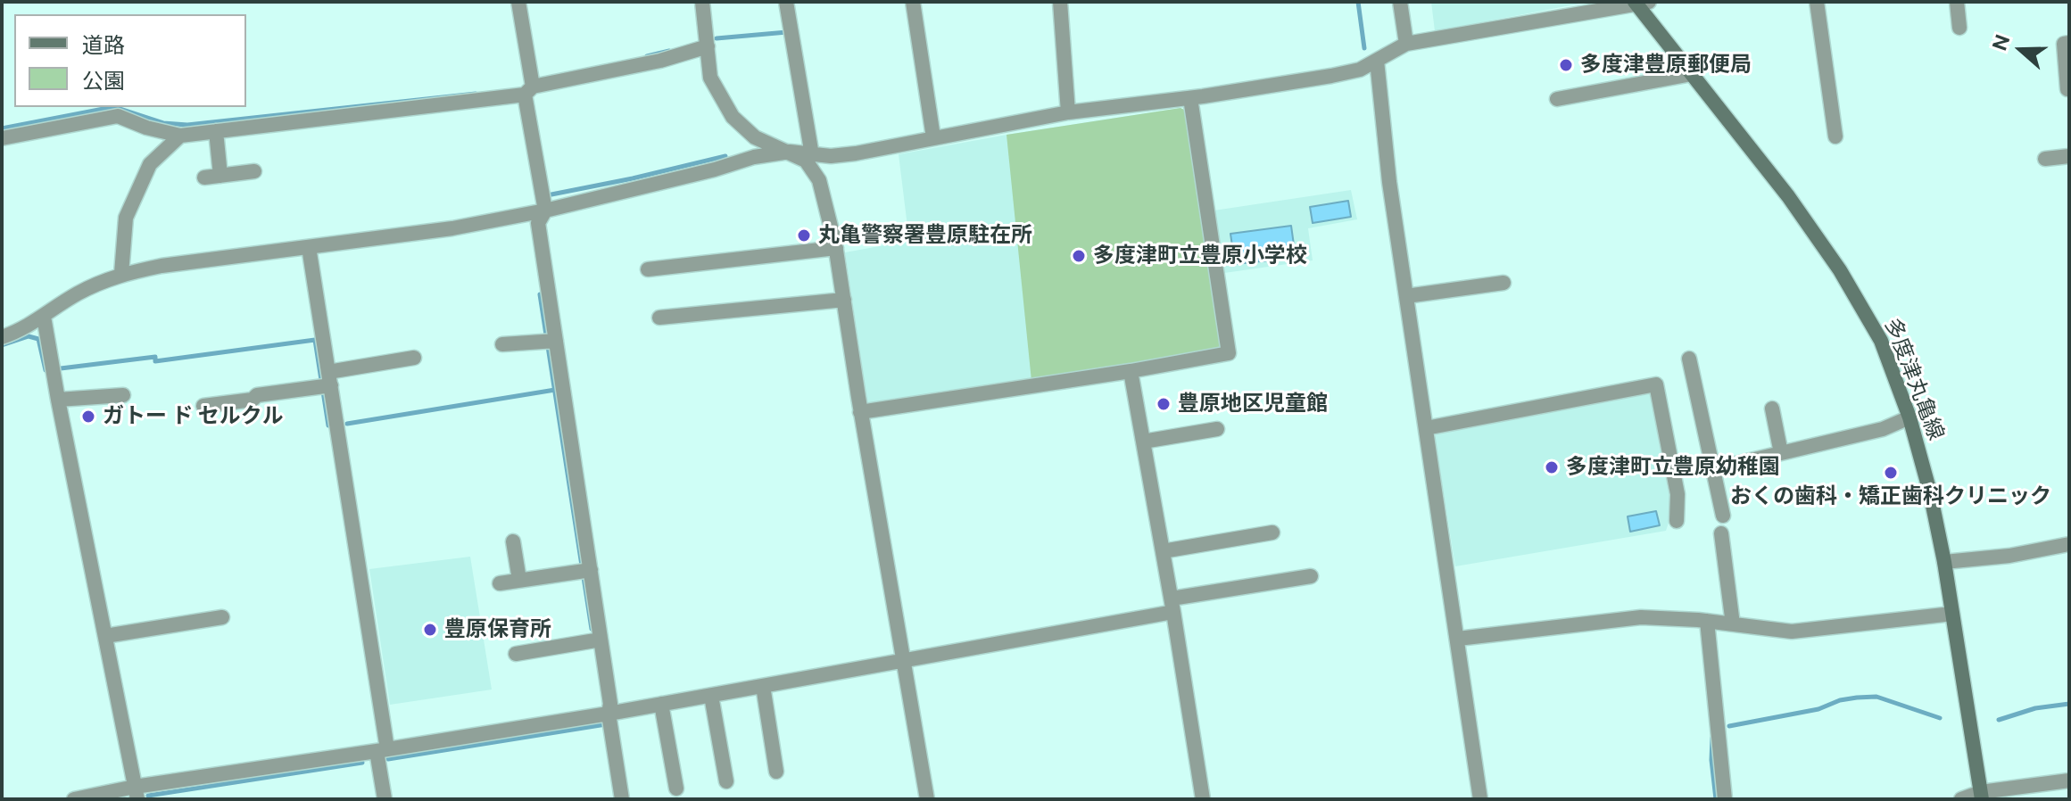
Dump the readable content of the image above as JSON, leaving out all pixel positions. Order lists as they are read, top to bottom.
{
  "streets": {
    "main road": ["多度津丸亀線"]
  },
  "places": [
    "多度津豊原郵便局",
    "丸亀警察署豊原駐在所",
    "多度津町立豊原小学校",
    "豊原地区児童館",
    "ガトー ド セルクル",
    "多度津町立豊原幼稚園",
    "おくの歯科・矯正歯科クリニック",
    "豊原保育所"
  ],
  "legend": ["道路", "公園"],
  "north": "left"
}
